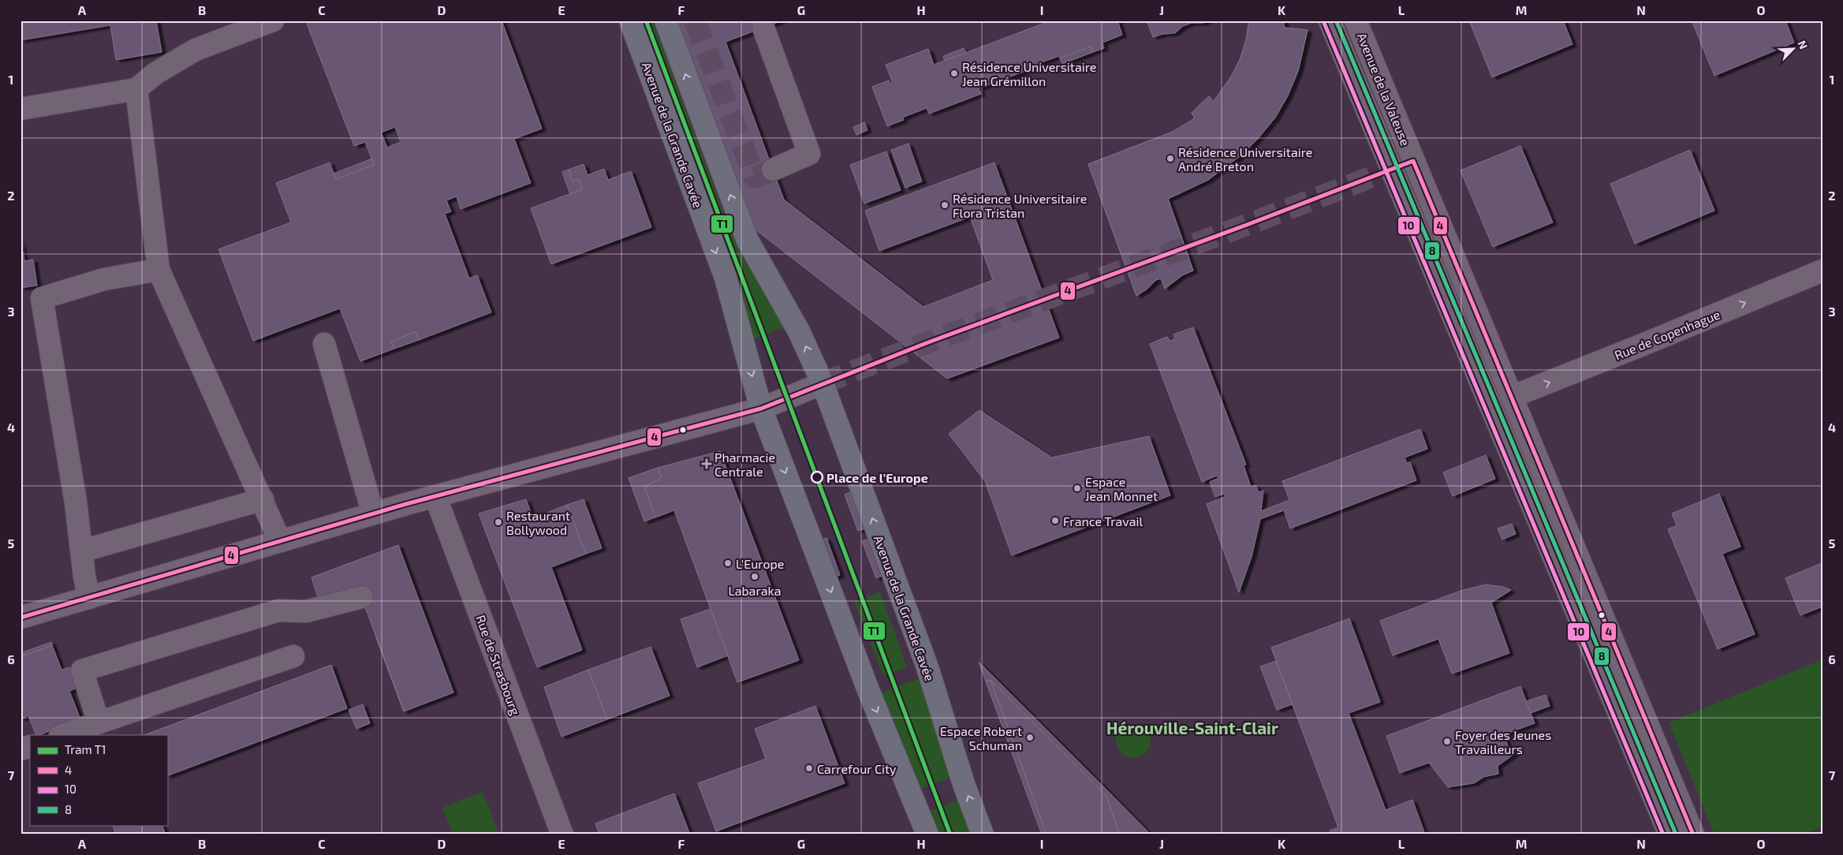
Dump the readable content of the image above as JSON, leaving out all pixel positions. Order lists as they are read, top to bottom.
{
  "streets": {
    "main road": ["Avenue de la Grande Cavée"],
    "street": ["Avenue de la Valeuse", "Rue de Copenhague", "Rue de Strasbourg"]
  },
  "crossings": [
    ["Avenue de la Valeuse", "Rue de Copenhague"]
  ],
  "one_way": ["Rue de Copenhague"],
  "districts": ["Hérouville-Saint-Clair"],
  "places": {
    "other": [
      "Résidence Universitaire Jean Grémillon",
      "Résidence Universitaire André Breton",
      "Résidence Universitaire Flora Tristan",
      "Place de l'Europe",
      "Espace Jean Monnet",
      "France Travail",
      "Restaurant Bollywood",
      "L'Europe",
      "Labaraka",
      "Espace Robert Schuman",
      "Foyer des Jeunes Travailleurs",
      "Carrefour City"
    ],
    "health": ["Pharmacie Centrale"]
  },
  "lines": [
    "tram line T1",
    "transit line 8",
    "transit line 10",
    "transit line 4"
  ],
  "legend": [
    "Tram T1",
    "4",
    "10",
    "8"
  ],
  "north": "top right",
  "grid": {
    "columns": [
      "A",
      "B",
      "C",
      "D",
      "E",
      "F",
      "G",
      "H",
      "I",
      "J",
      "K",
      "L",
      "M",
      "N",
      "O"
    ],
    "rows": [
      "1",
      "2",
      "3",
      "4",
      "5",
      "6",
      "7"
    ]
  }
}
